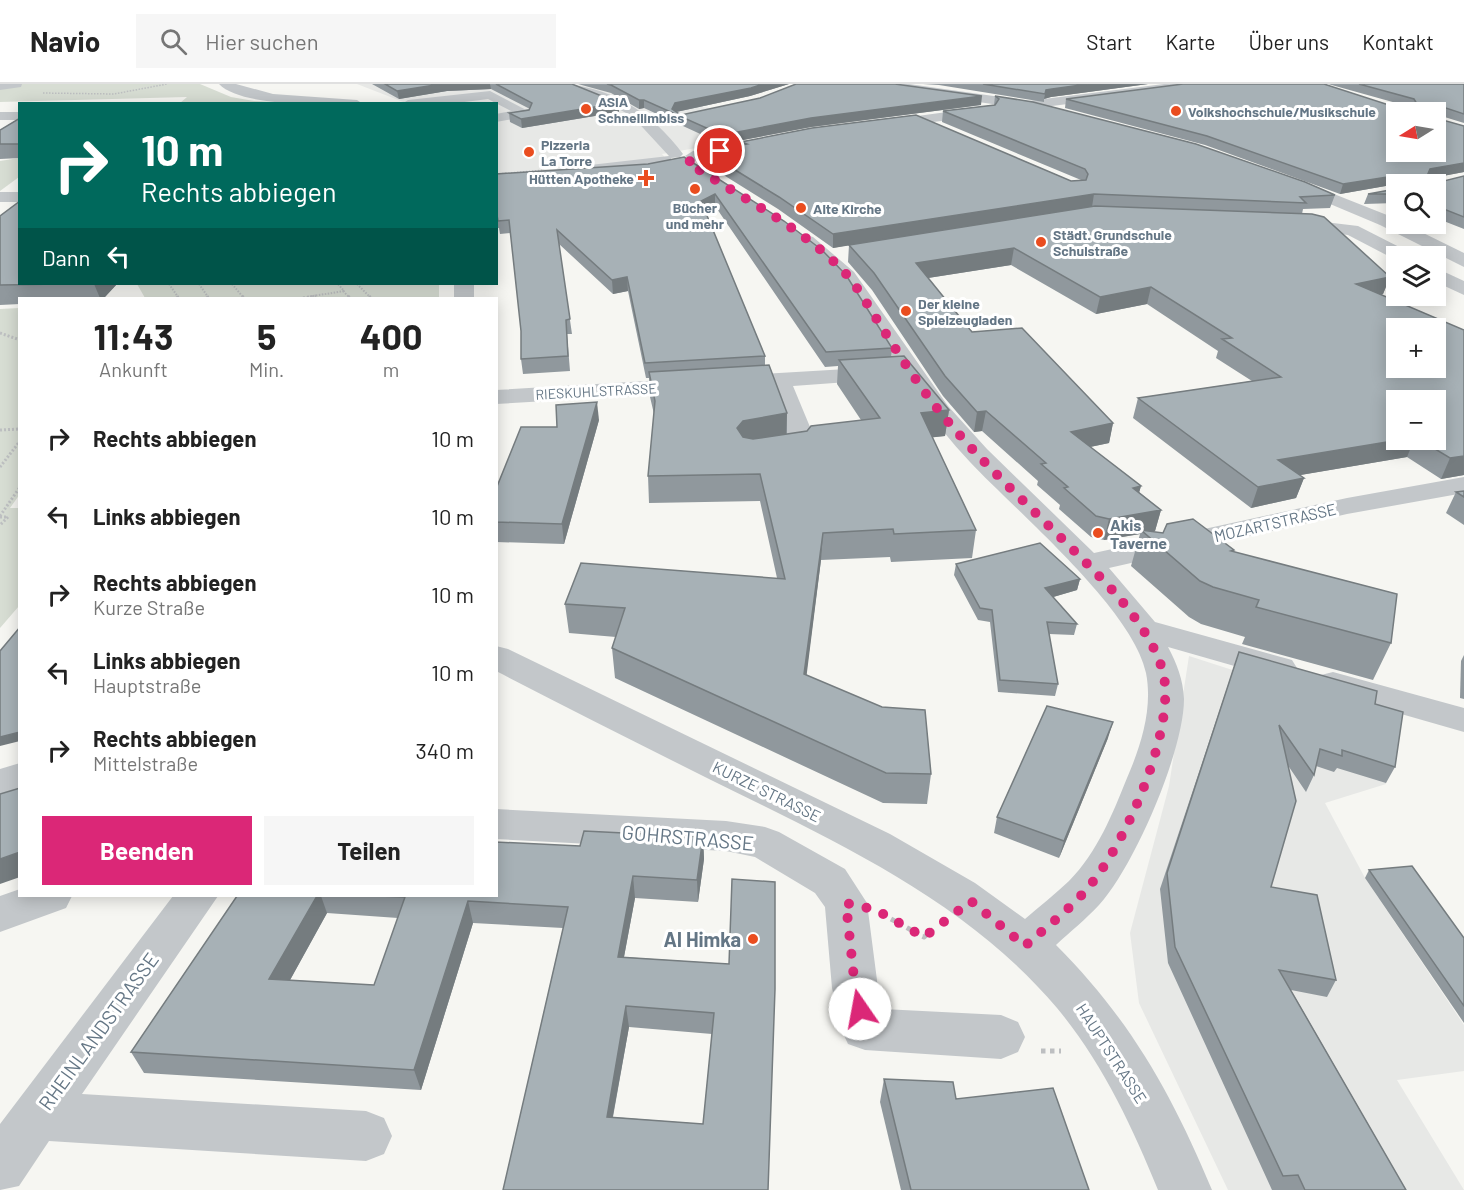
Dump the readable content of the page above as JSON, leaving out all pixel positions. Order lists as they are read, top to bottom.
{
  "streets": {
    "street": [
      "RIESKUHLSTRASSE",
      "MOZARTSTRASSE",
      "KURZE STRASSE",
      "GOHRSTRASSE",
      "RHEINLANDSTRASSE",
      "HAUPTSTRASSE"
    ]
  },
  "crossings": [
    ["KURZE STRASSE", "HAUPTSTRASSE"]
  ],
  "places": {
    "other": [
      "ASIA Schnellimbiss",
      "Volkshochschule/Musikschule",
      "Pizzeria La Torre",
      "Bücher und mehr",
      "Alte Kirche",
      "Städt. Grundschule Schulstraße",
      "Der kleine Spielzeugladen",
      "Akis Taverne",
      "Al Himka"
    ],
    "health": ["Hütten Apotheke"]
  },
  "north": "left",
  "page": {
    "header": "Navio",
    "search": "Hier suchen",
    "nav": [
      "Start",
      "Karte",
      "Über uns",
      "Kontakt"
    ],
    "map_buttons": ["+", "−"],
    "turn": ["10 m", "Rechts abbiegen"],
    "then": "Dann",
    "eta": [
      "11:43",
      "Ankunft",
      "5",
      "Min.",
      "400",
      "m"
    ],
    "list": [
      {
        "name": "Rechts abbiegen",
        "value": "10 m"
      },
      {
        "name": "Links abbiegen",
        "value": "10 m"
      },
      {
        "name": "Rechts abbiegen",
        "note": "Kurze Straße",
        "value": "10 m"
      },
      {
        "name": "Links abbiegen",
        "note": "Hauptstraße",
        "value": "10 m"
      },
      {
        "name": "Rechts abbiegen",
        "note": "Mittelstraße",
        "value": "340 m"
      }
    ],
    "buttons": ["Beenden", "Teilen"]
  }
}
